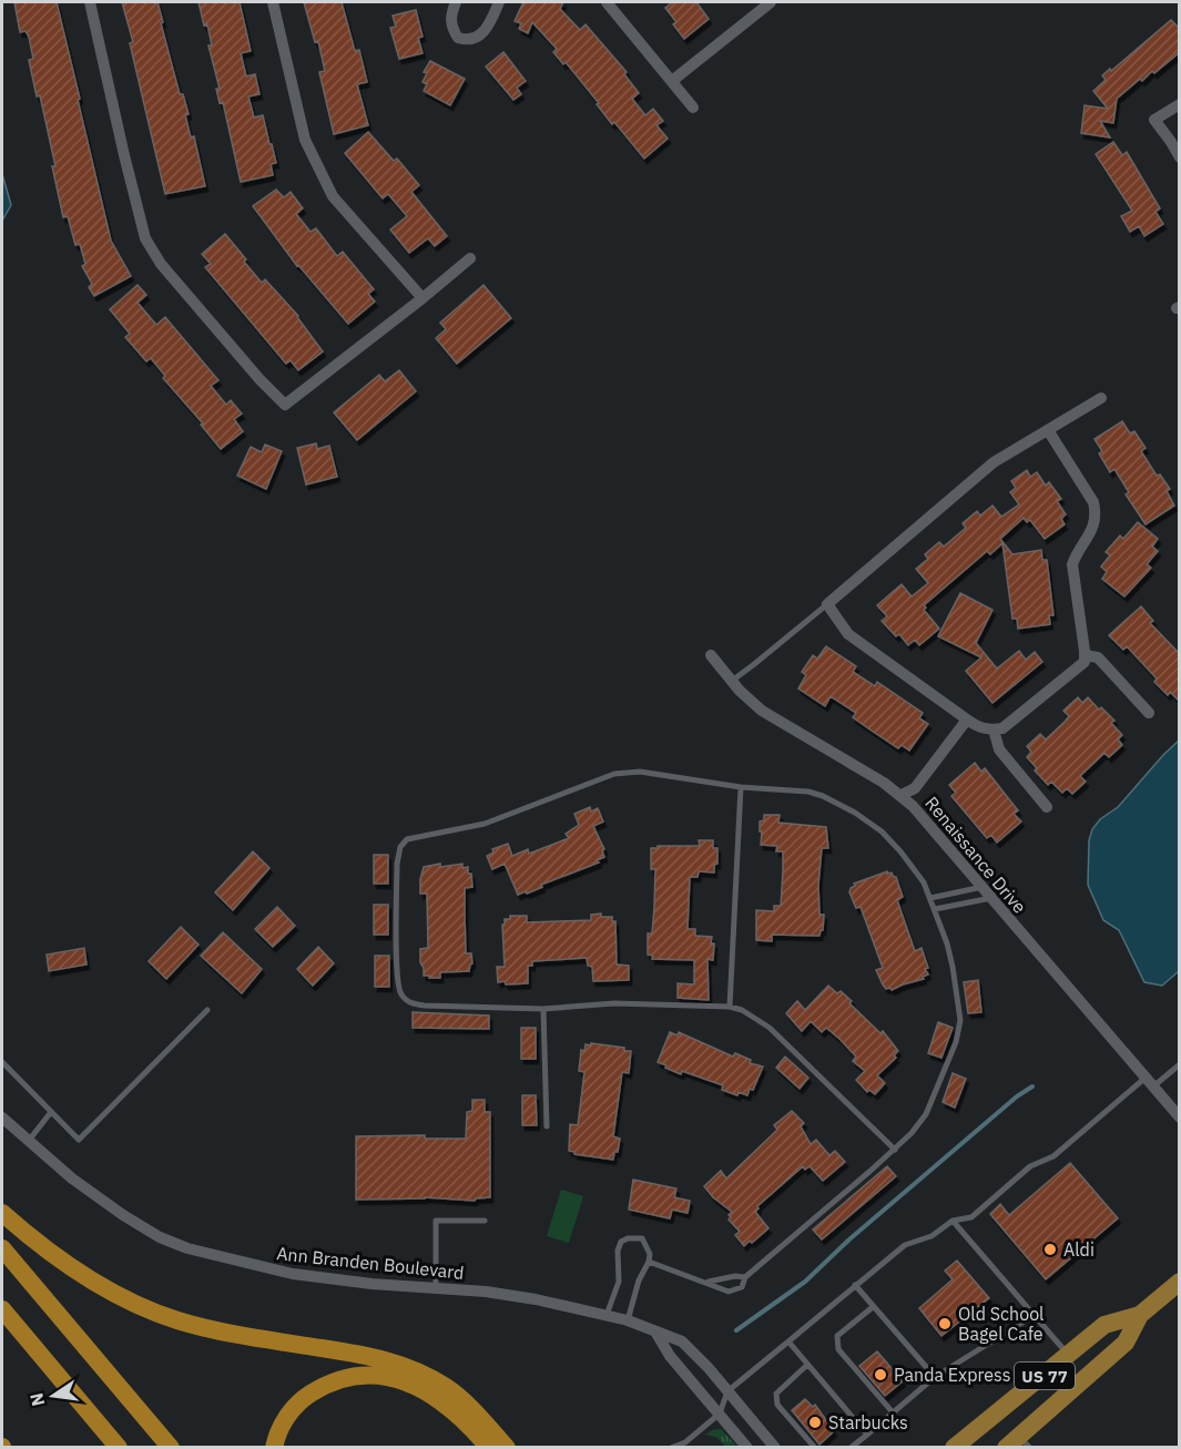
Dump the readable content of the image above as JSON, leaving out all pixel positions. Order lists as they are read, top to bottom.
{
  "streets": {
    "main road": ["US 77"],
    "street": ["Renaissance Drive", "Ann Branden Boulevard"]
  },
  "places": [
    "Aldi",
    "Old School Bagel Cafe",
    "Panda Express",
    "Starbucks"
  ],
  "north": "left"
}
